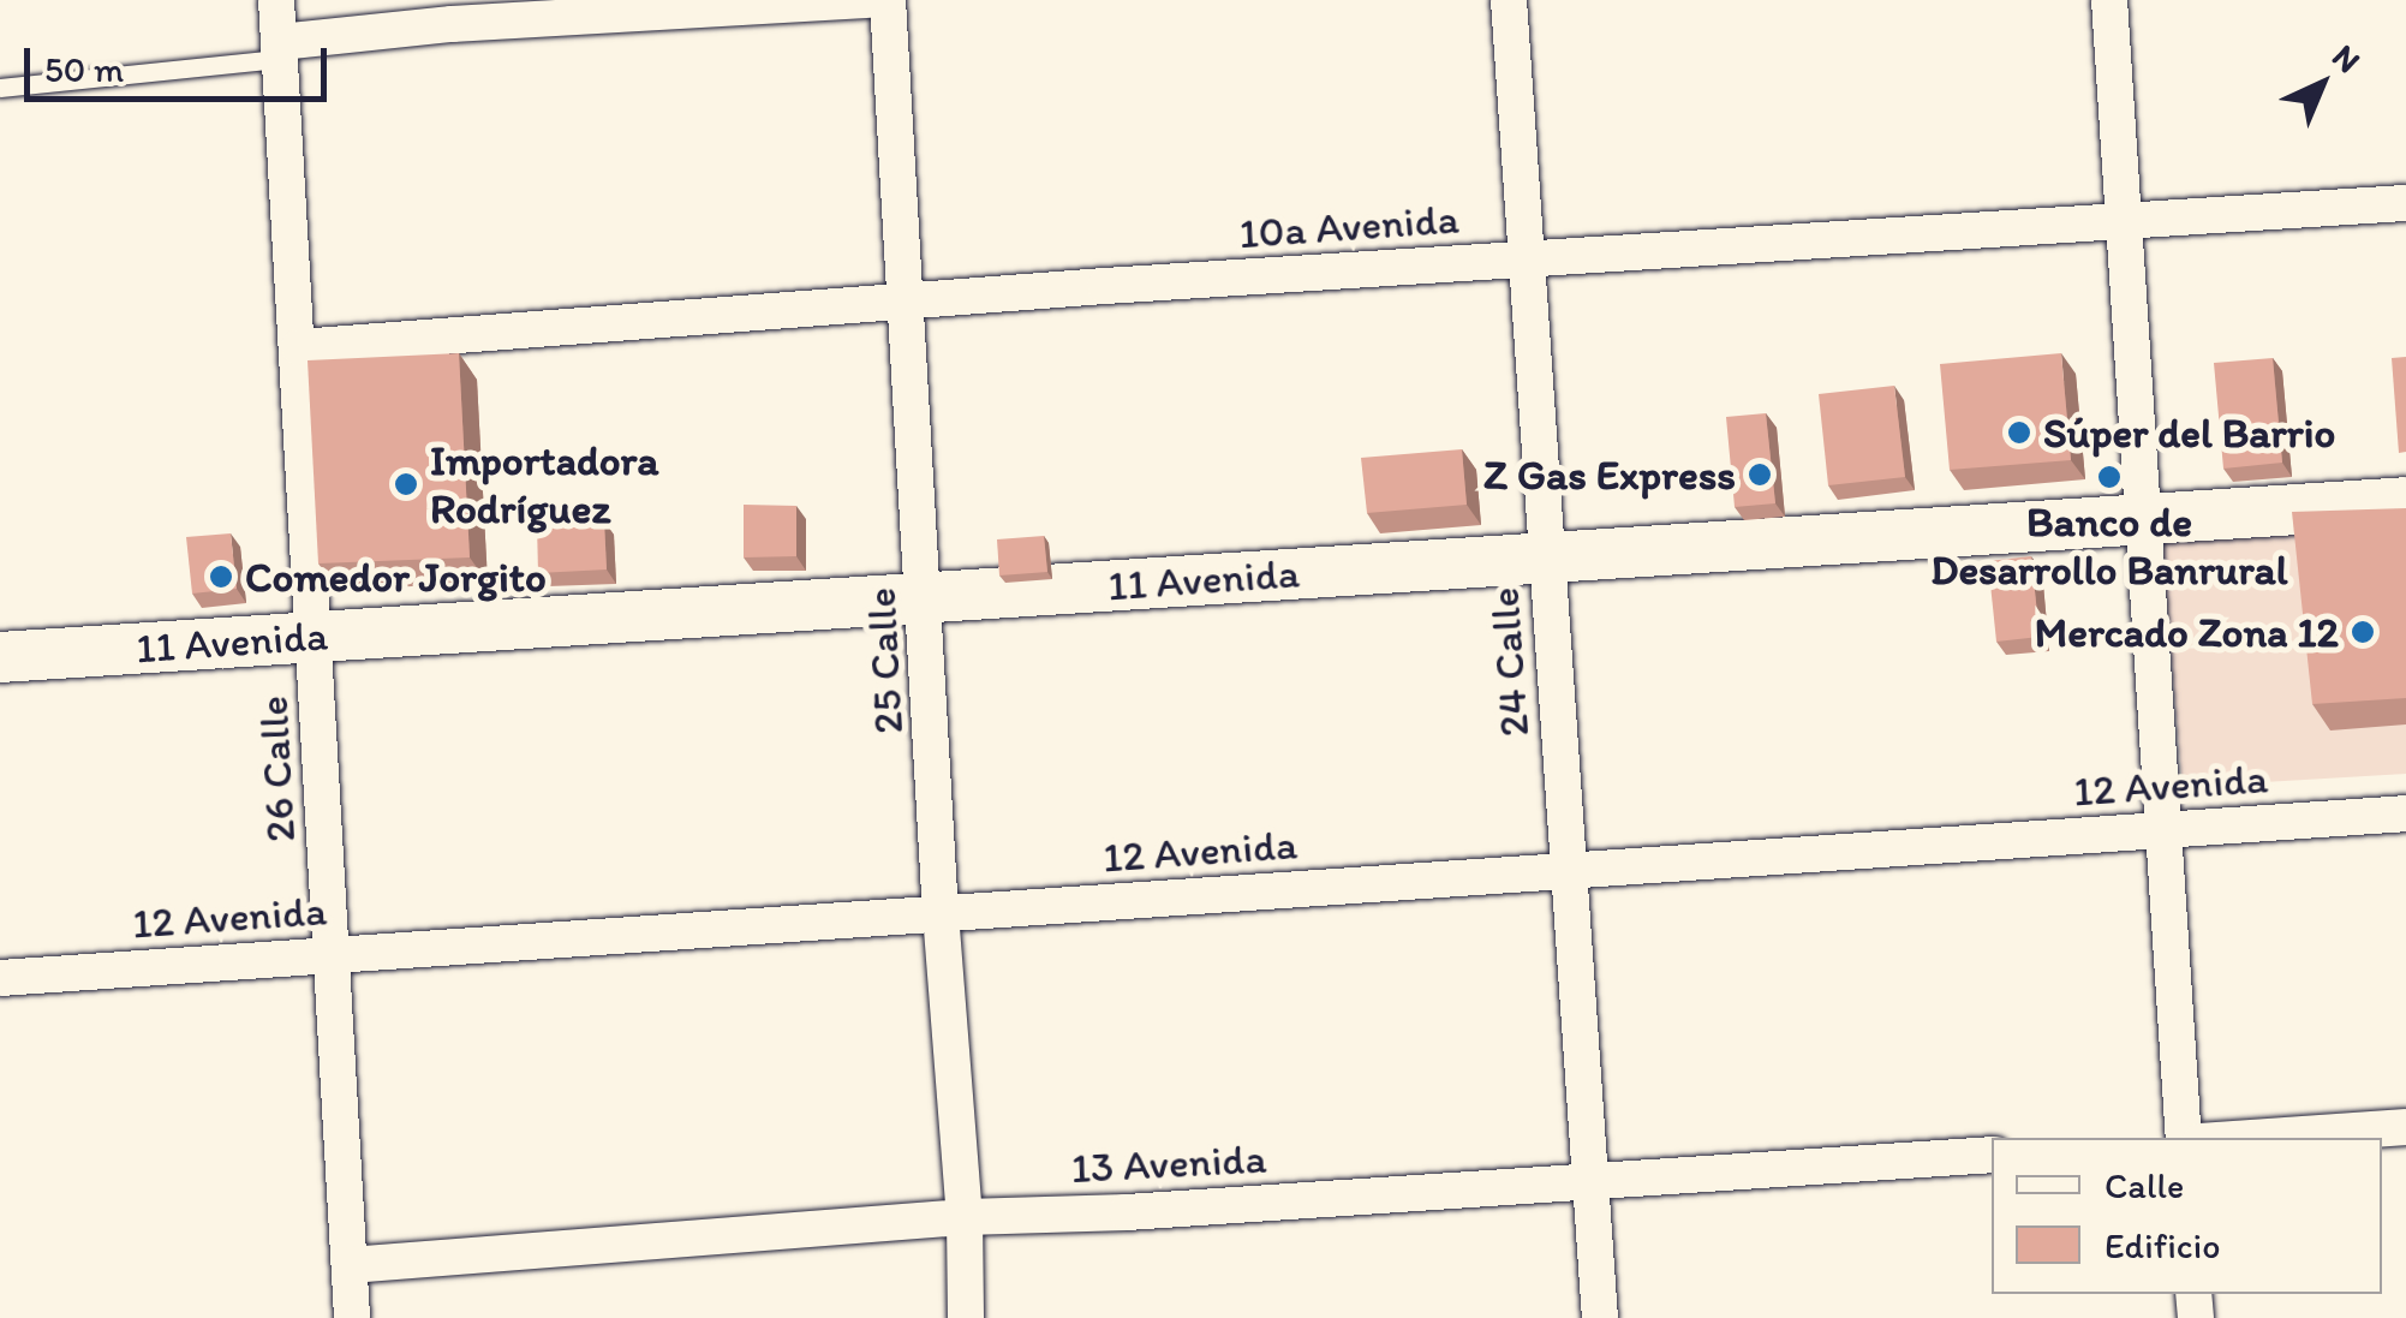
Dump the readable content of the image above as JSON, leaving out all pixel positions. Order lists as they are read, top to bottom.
{
  "streets": {
    "main road": ["11 Avenida"],
    "street": [
      "10a Avenida",
      "25 Calle",
      "24 Calle",
      "26 Calle",
      "12 Avenida",
      "13 Avenida"
    ]
  },
  "crossings": [
    ["10a Avenida", "25 Calle"],
    ["10a Avenida", "24 Calle"],
    ["10a Avenida", "26 Calle"],
    ["11 Avenida", "25 Calle"],
    ["11 Avenida", "24 Calle"],
    ["11 Avenida", "26 Calle"],
    ["25 Calle", "12 Avenida"],
    ["25 Calle", "13 Avenida"],
    ["24 Calle", "12 Avenida"],
    ["24 Calle", "13 Avenida"],
    ["26 Calle", "12 Avenida"],
    ["26 Calle", "13 Avenida"]
  ],
  "places": [
    "Súper del Barrio",
    "Z Gas Express",
    "Banco de Desarrollo Banrural",
    "Importadora Rodríguez",
    "Comedor Jorgito",
    "Mercado Zona 12"
  ],
  "legend": ["Calle", "Edificio"],
  "scale_bar": "50 m",
  "north": "top right"
}
